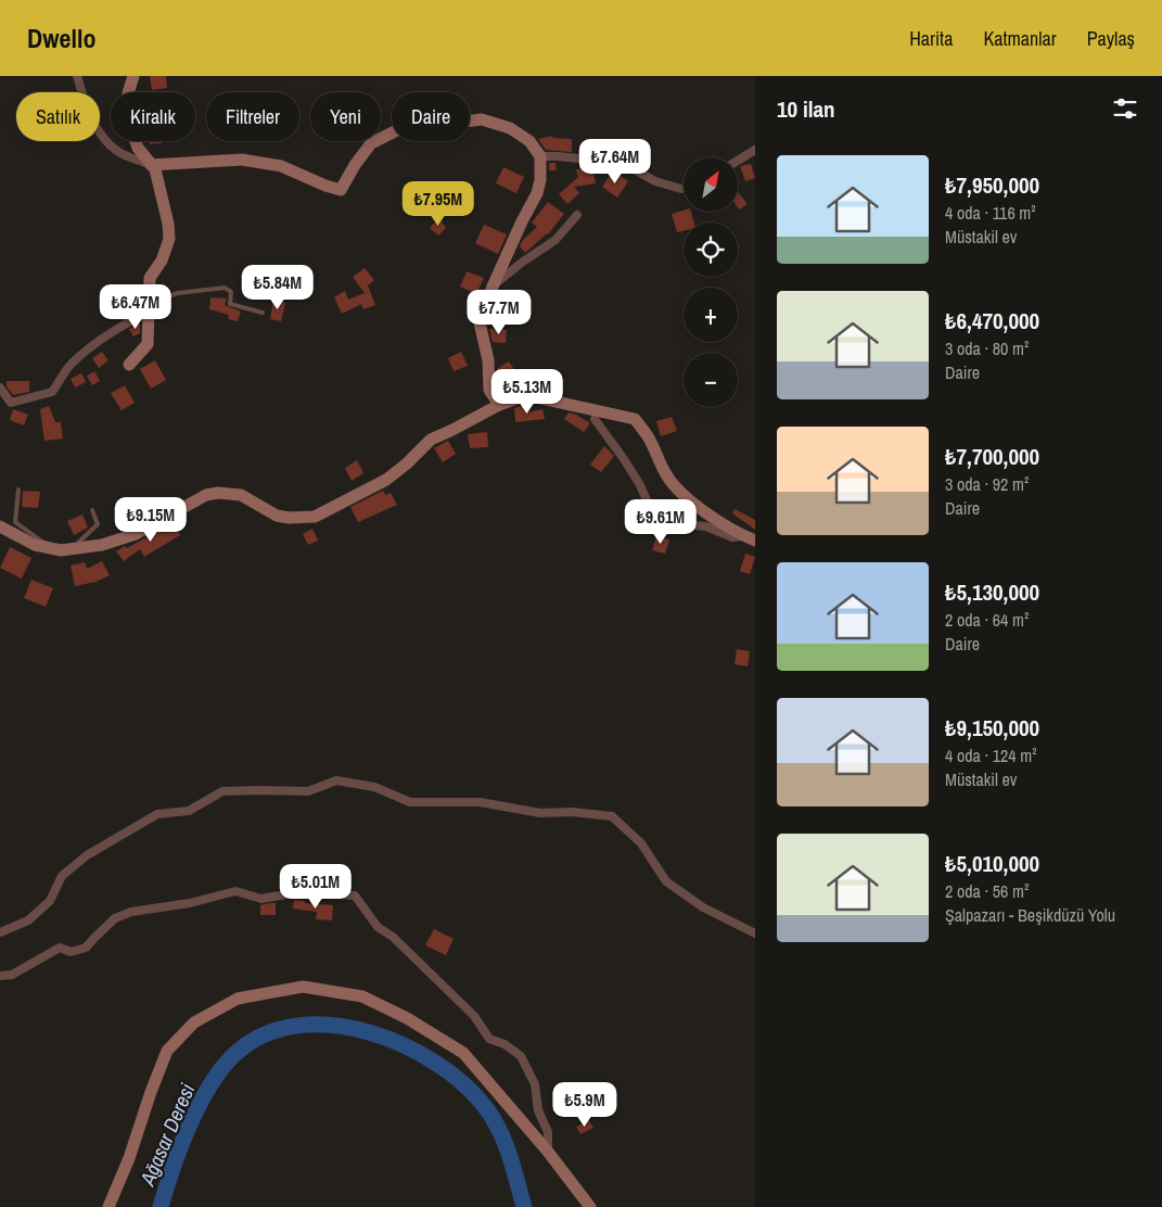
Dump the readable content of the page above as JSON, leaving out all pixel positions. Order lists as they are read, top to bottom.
{
  "water": ["Ağasar Deresi"],
  "north": "top right",
  "page": {
    "header": "Dwello",
    "nav": ["Harita", "Katmanlar", "Paylaş"],
    "heading": "10 ilan",
    "chip": [
      "Satılık",
      "Kiralık",
      "Filtreler",
      "Yeni",
      "Daire"
    ],
    "price": [
      "₺7.64M",
      "₺7.95M",
      "₺5.84M",
      "₺6.47M",
      "₺7.7M",
      "₺5.13M",
      "₺9.15M",
      "₺9.61M",
      "₺5.01M",
      "₺5.9M"
    ],
    "list": [
      {
        "name": "₺7,950,000",
        "note": "4 oda · 116 m² · Müstakil ev"
      },
      {
        "name": "₺6,470,000",
        "note": "3 oda · 80 m² · Daire"
      },
      {
        "name": "₺7,700,000",
        "note": "3 oda · 92 m² · Daire"
      },
      {
        "name": "₺5,130,000",
        "note": "2 oda · 64 m² · Daire"
      },
      {
        "name": "₺9,150,000",
        "note": "4 oda · 124 m² · Müstakil ev"
      },
      {
        "name": "₺5,010,000",
        "note": "2 oda · 56 m² · Şalpazarı - Beşikdüzü Yolu"
      }
    ],
    "map_buttons": ["+", "−"]
  }
}
